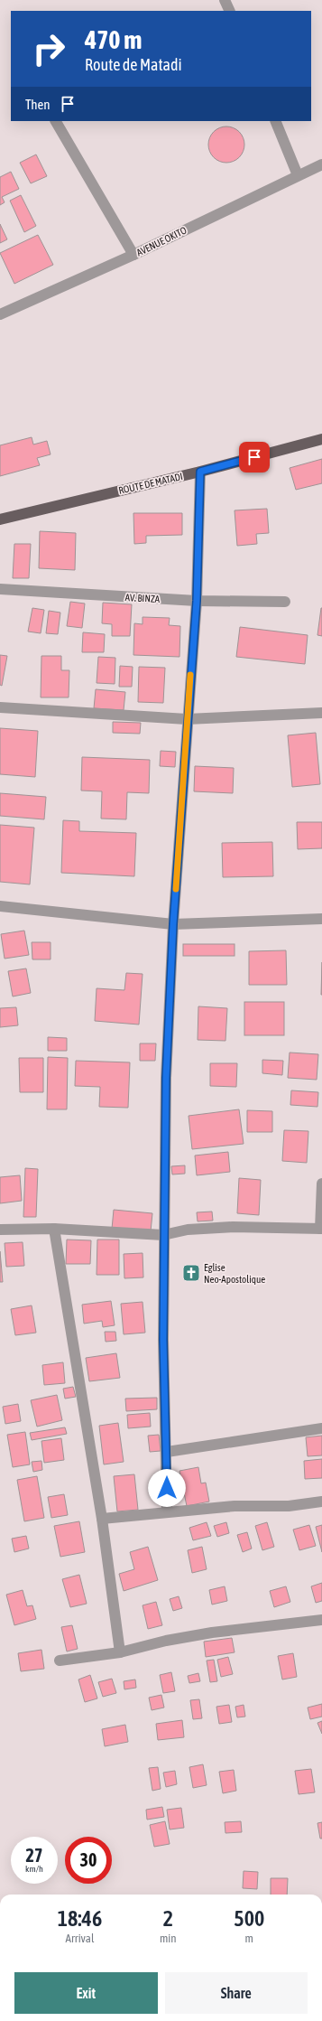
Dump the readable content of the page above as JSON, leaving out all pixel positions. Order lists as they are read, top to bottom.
{
  "streets": {
    "main road": ["ROUTE DE MATADI"],
    "street": ["AVENUE OKITO", "AV. BINZA"]
  },
  "places": {
    "church": ["Eglise Neo-Apostolique"]
  },
  "page": {
    "turn": ["470 m", "Route de Matadi"],
    "then": "Then",
    "speed": "27 km/h",
    "limit": "30",
    "eta": [
      "18:46",
      "Arrival",
      "2",
      "min",
      "500",
      "m"
    ],
    "buttons": ["Exit", "Share"]
  }
}
